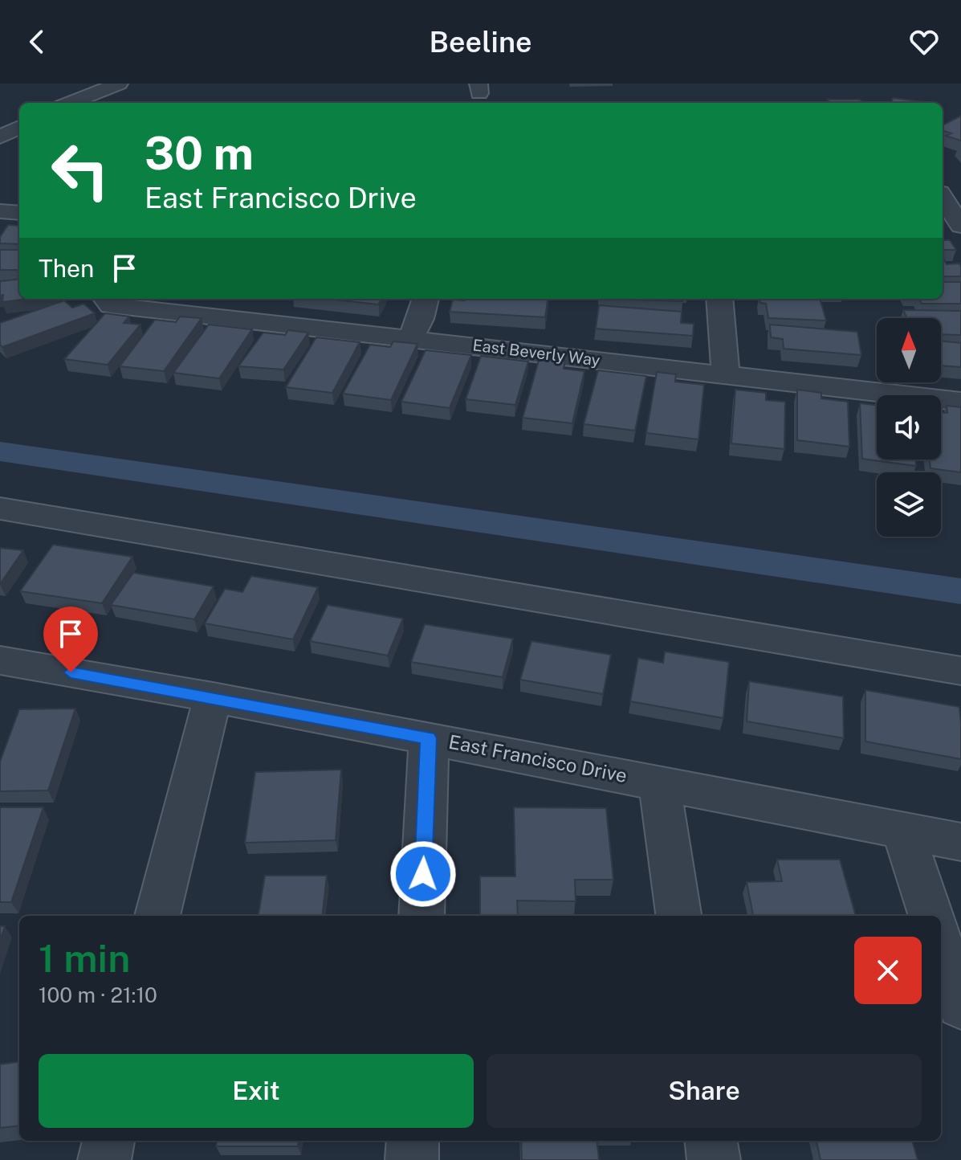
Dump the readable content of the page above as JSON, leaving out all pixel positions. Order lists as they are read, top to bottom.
{
  "streets": {
    "street": ["East Beverly Way", "East Francisco Drive"]
  },
  "north": "top",
  "page": {
    "header": "Beeline",
    "turn": ["30 m", "East Francisco Drive"],
    "then": "Then",
    "heading": ["1 min", "100 m · 21:10"],
    "buttons": ["Exit", "Share"]
  }
}
